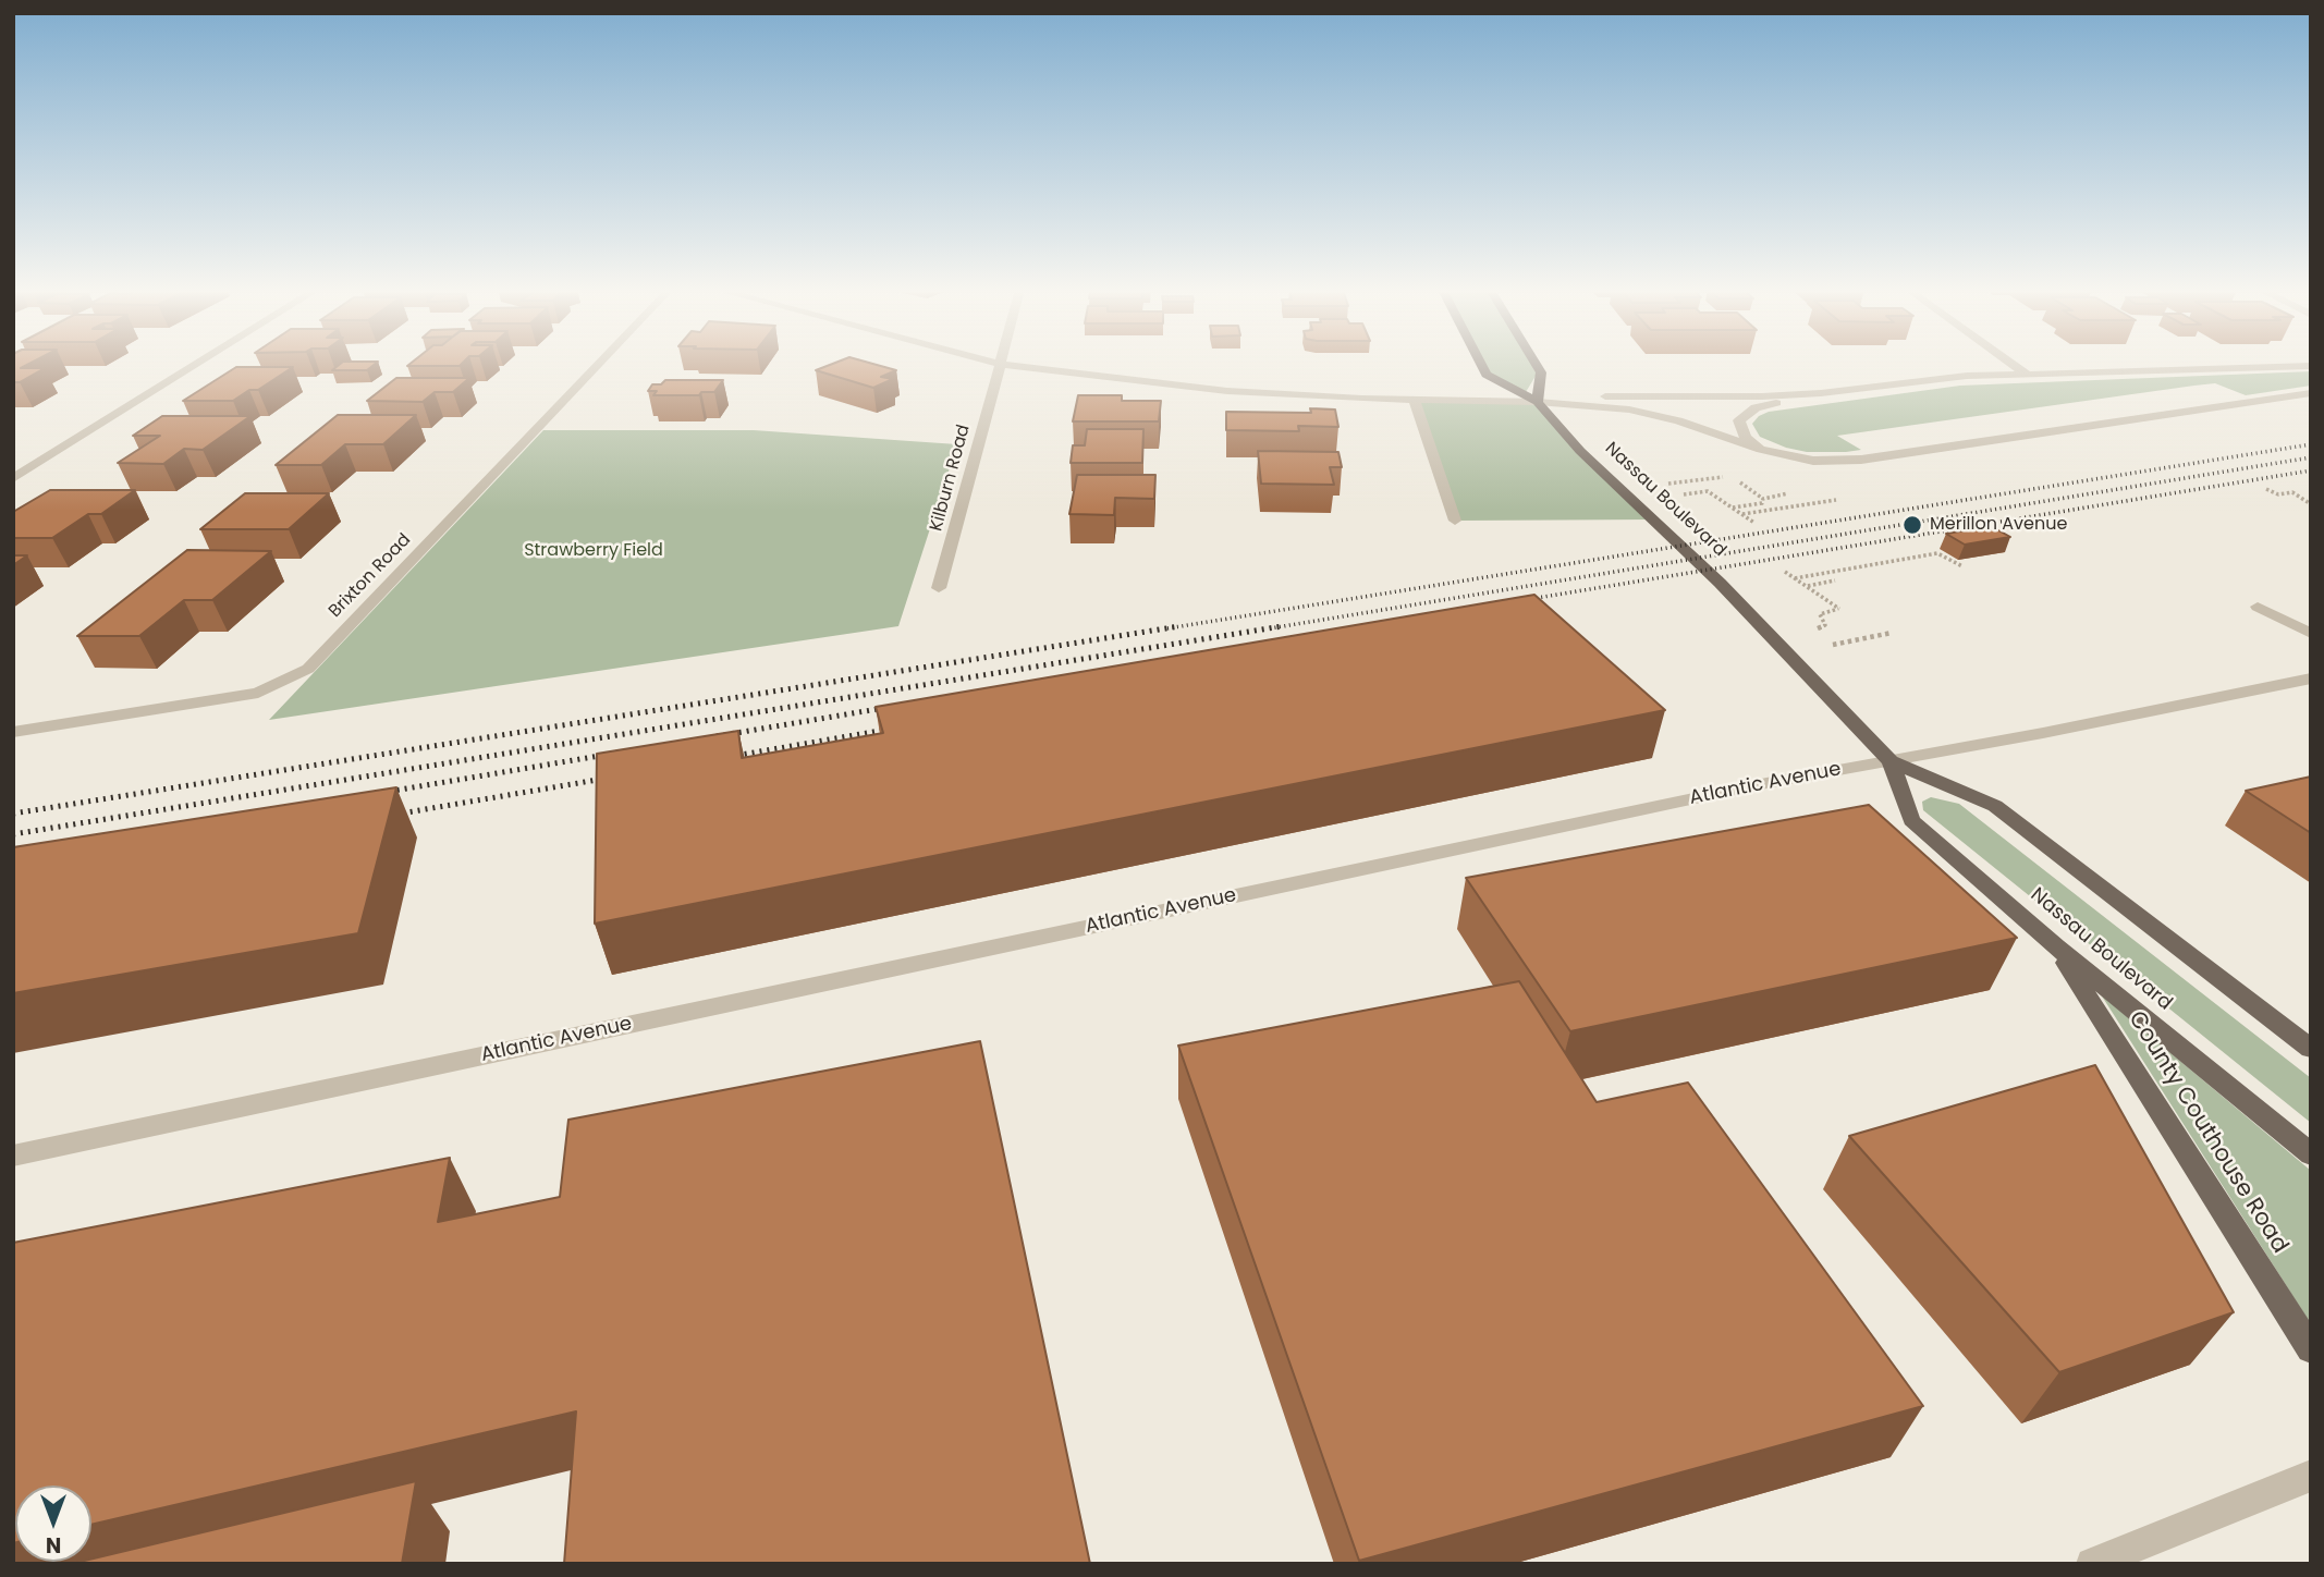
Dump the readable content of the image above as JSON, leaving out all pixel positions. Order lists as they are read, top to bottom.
{
  "streets": {
    "main road": ["Nassau Boulevard", "County Couthouse Road"],
    "street": ["Kilburn Road", "Brixton Road", "Atlantic Avenue"]
  },
  "crossings": [
    ["Nassau Boulevard", "Atlantic Avenue"],
    ["Nassau Boulevard", "County Couthouse Road"]
  ],
  "parks": ["Strawberry Field"],
  "places": ["Merillon Avenue"],
  "north": "bottom"
}
